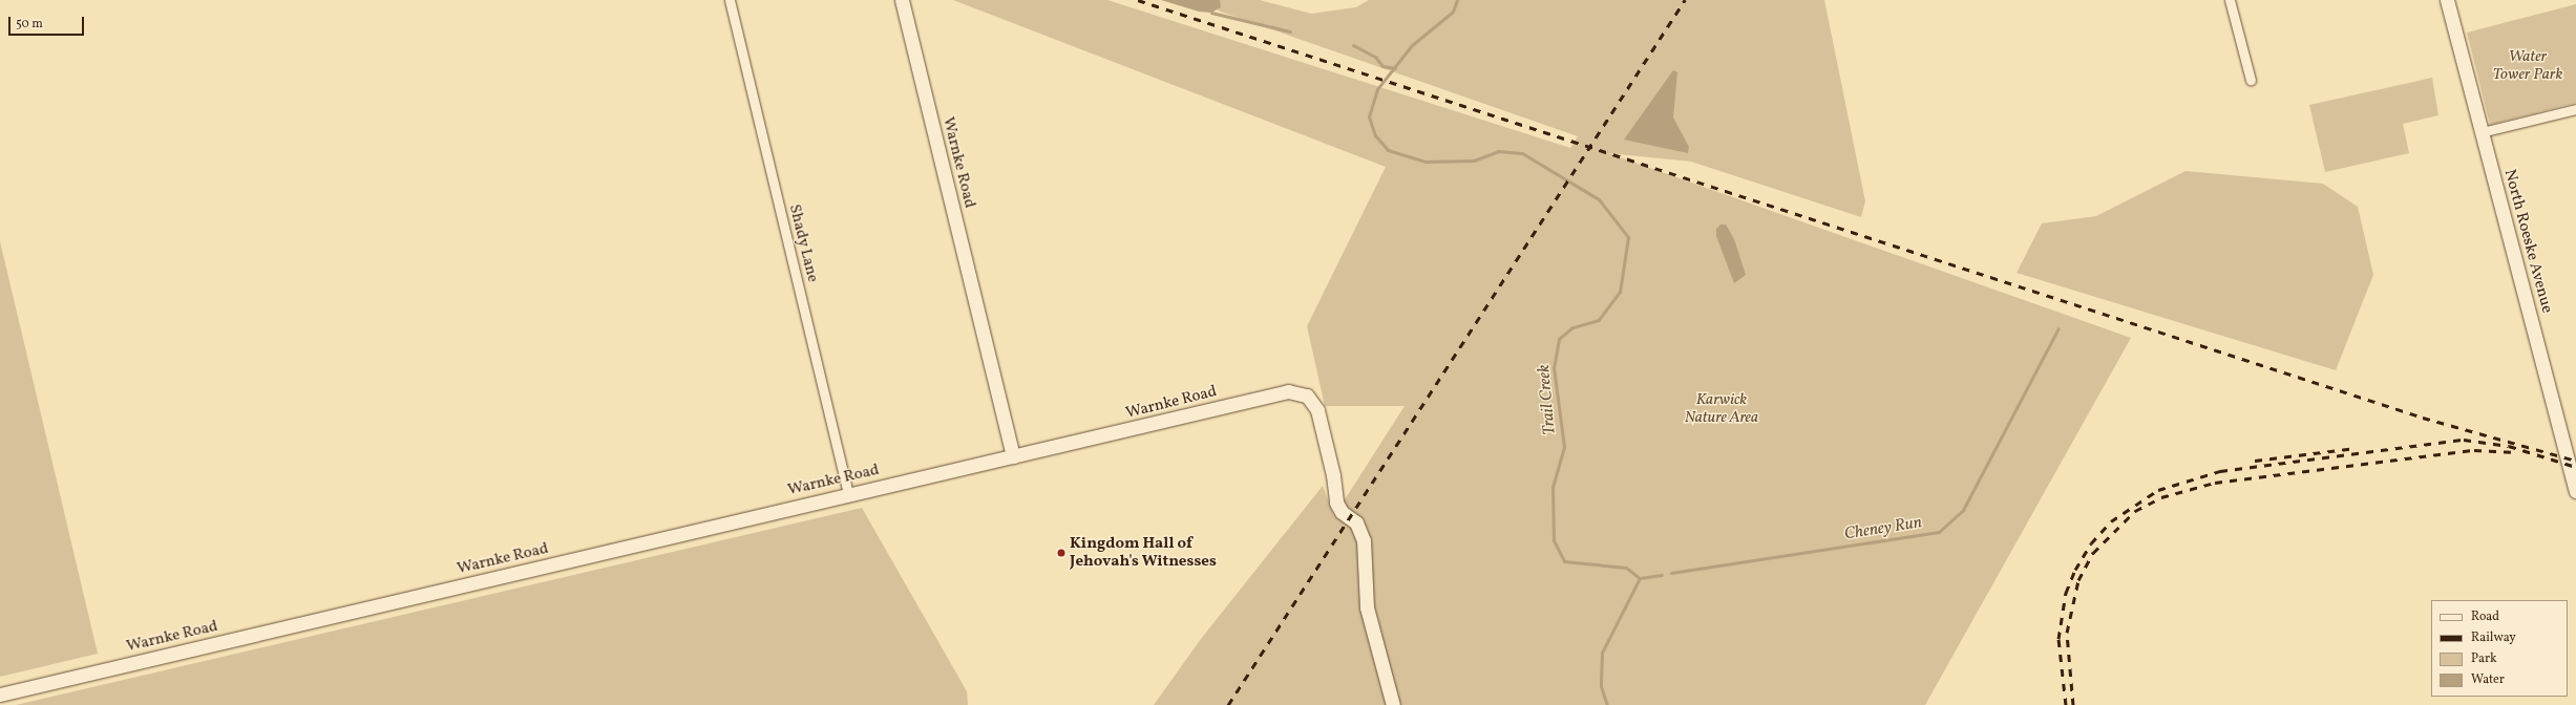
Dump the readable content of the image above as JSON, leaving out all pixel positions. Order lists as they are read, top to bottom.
{
  "streets": {
    "street": ["Warnke Road", "North Roeske Avenue", "Shady Lane"]
  },
  "crossings": [
    ["Warnke Road", "Shady Lane"]
  ],
  "water": ["Trail Creek", "Cheney Run"],
  "parks": ["Water Tower Park", "Karwick Nature Area"],
  "places": ["Kingdom Hall of Jehovah's Witnesses"],
  "legend": [
    "Road",
    "Railway",
    "Park",
    "Water"
  ],
  "scale_bar": "50 m"
}
